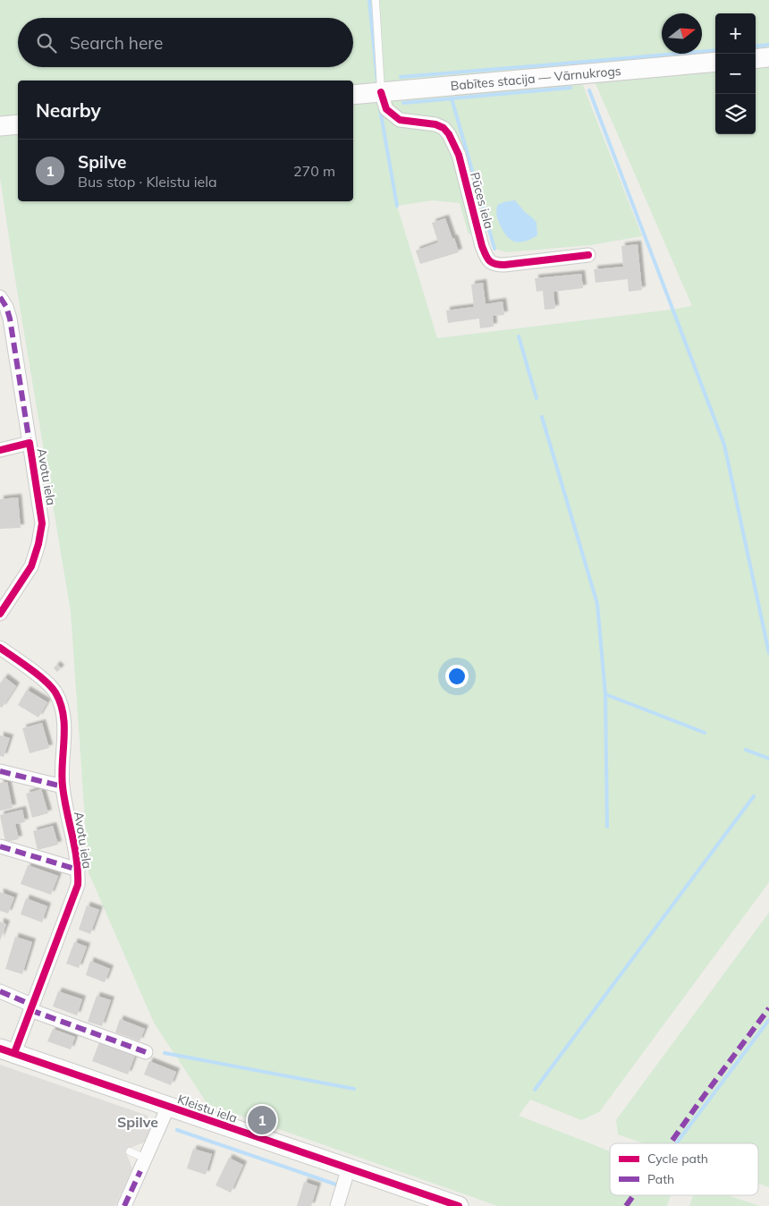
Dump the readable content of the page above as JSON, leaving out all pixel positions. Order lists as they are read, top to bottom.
{
  "streets": {
    "street": [
      "Babītes stacija — Vārnukrogs",
      "Pūces iela",
      "Avotu iela",
      "Kleistu iela"
    ]
  },
  "crossings": [
    ["Babītes stacija — Vārnukrogs", "Pūces iela"],
    ["Avotu iela", "Kleistu iela"]
  ],
  "districts": ["Spilve"],
  "legend": ["Cycle path", "Path"],
  "north": "right",
  "page": {
    "map_buttons": ["+", "−"],
    "search": "Search here",
    "heading": "Nearby",
    "list": [
      {
        "mark": "1",
        "name": "Spilve",
        "note": "Bus stop · Kleistu iela",
        "value": "270 m"
      }
    ],
    "pins": "1"
  }
}
